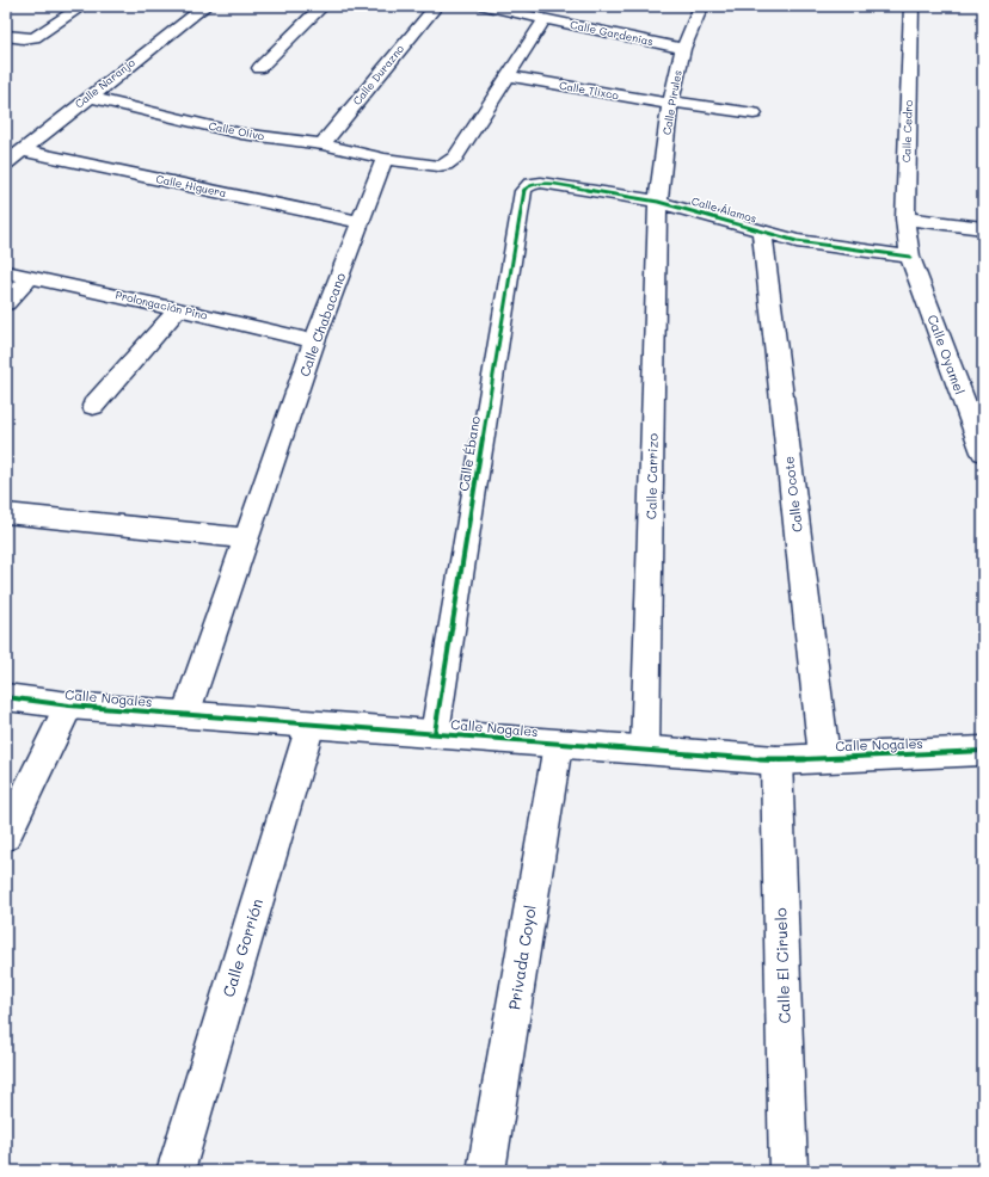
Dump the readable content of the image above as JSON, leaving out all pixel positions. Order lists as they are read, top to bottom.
{
  "streets": {
    "street": [
      "Calle Gardenias",
      "Calle Durazno",
      "Calle Naranjo",
      "Calle Tlixco",
      "Calle Pirules",
      "Calle Olivo",
      "Calle Cedro",
      "Calle Higuera",
      "Calle Álamos",
      "Prolongación Pino",
      "Calle Chabacano",
      "Calle Oyamel",
      "Calle Ébano",
      "Calle Carrizo",
      "Calle Ocote",
      "Calle Nogales",
      "Calle Gorrión",
      "Privada Coyol",
      "Calle El Ciruelo"
    ]
  },
  "crossings": [
    ["Calle Gardenias", "Calle Pirules"],
    ["Calle Durazno", "Calle Olivo"],
    ["Calle Naranjo", "Calle Olivo"],
    ["Calle Naranjo", "Calle Higuera"],
    ["Calle Tlixco", "Calle Pirules"],
    ["Calle Pirules", "Calle Álamos"],
    ["Calle Pirules", "Calle Carrizo"],
    ["Calle Olivo", "Calle Chabacano"],
    ["Calle Cedro", "Calle Álamos"],
    ["Calle Cedro", "Calle Oyamel"],
    ["Calle Higuera", "Calle Chabacano"],
    ["Calle Álamos", "Calle Oyamel"],
    ["Calle Álamos", "Calle Ébano"],
    ["Calle Álamos", "Calle Carrizo"],
    ["Calle Álamos", "Calle Ocote"],
    ["Prolongación Pino", "Calle Chabacano"],
    ["Calle Chabacano", "Calle Nogales"],
    ["Calle Ébano", "Calle Nogales"],
    ["Calle Carrizo", "Calle Nogales"],
    ["Calle Ocote", "Calle Nogales"],
    ["Calle Nogales", "Calle Gorrión"],
    ["Calle Nogales", "Privada Coyol"],
    ["Calle Nogales", "Calle El Ciruelo"]
  ]
}
